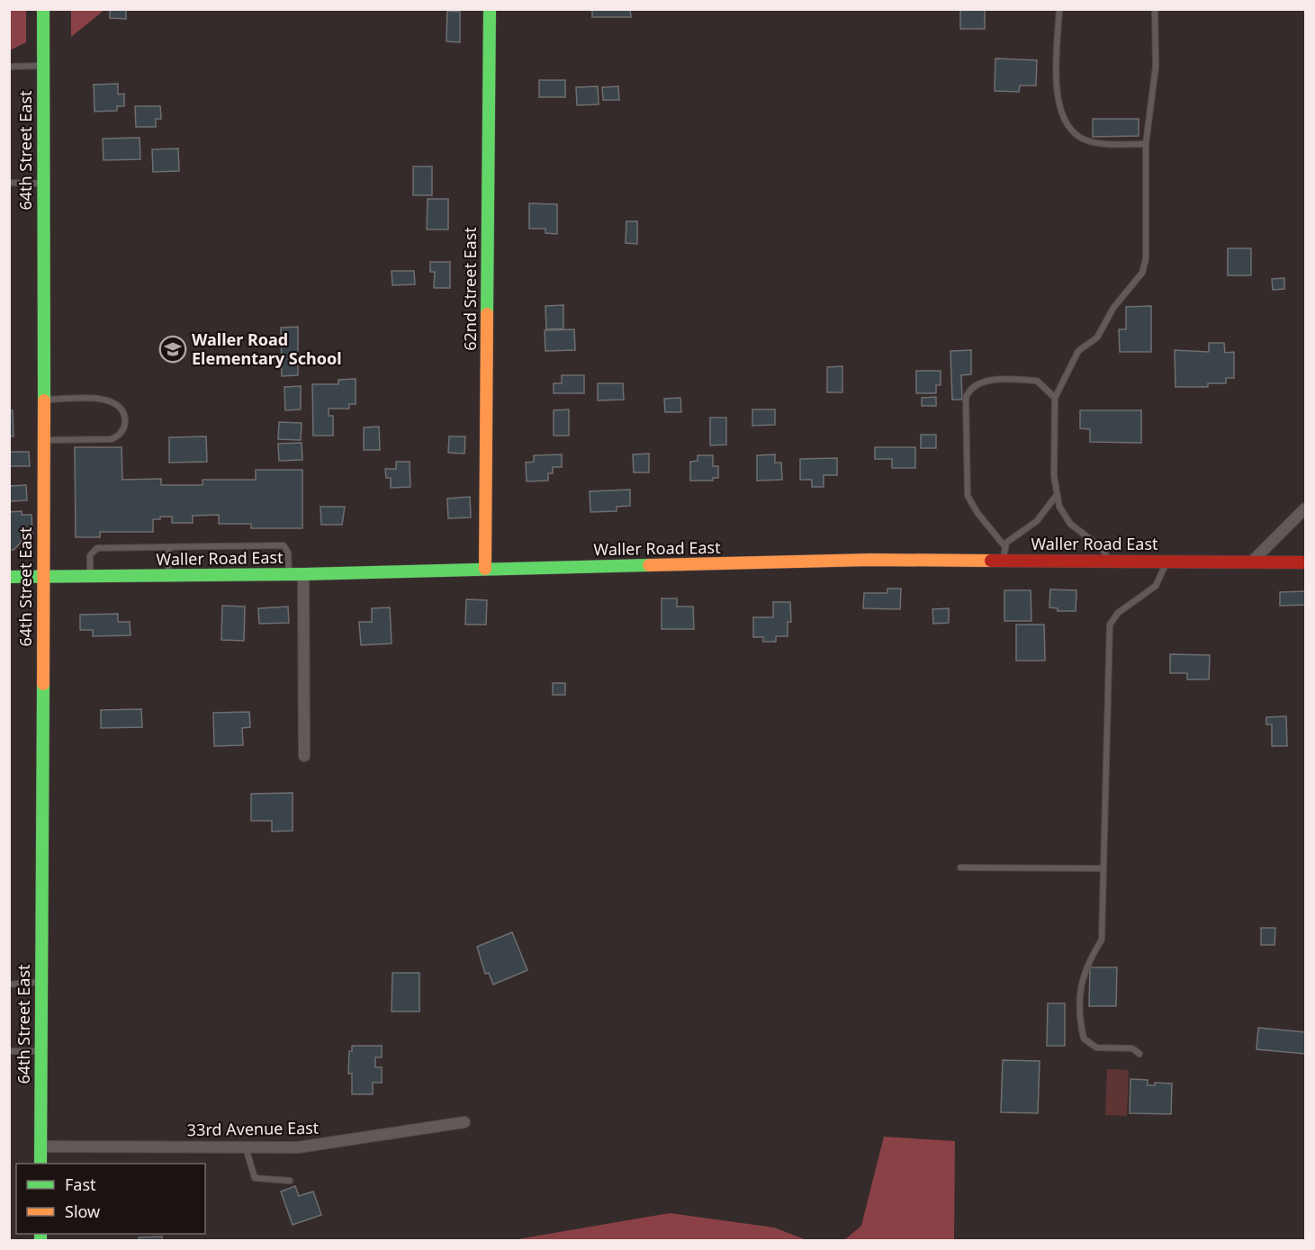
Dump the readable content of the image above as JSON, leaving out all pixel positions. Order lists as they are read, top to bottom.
{
  "streets": {
    "street": [
      "64th Street East",
      "62nd Street East",
      "Waller Road East",
      "33rd Avenue East"
    ]
  },
  "crossings": [
    ["64th Street East", "Waller Road East"],
    ["64th Street East", "33rd Avenue East"],
    ["62nd Street East", "Waller Road East"]
  ],
  "places": {
    "school or university": ["Waller Road Elementary School"]
  },
  "legend": ["Fast", "Slow"]
}
